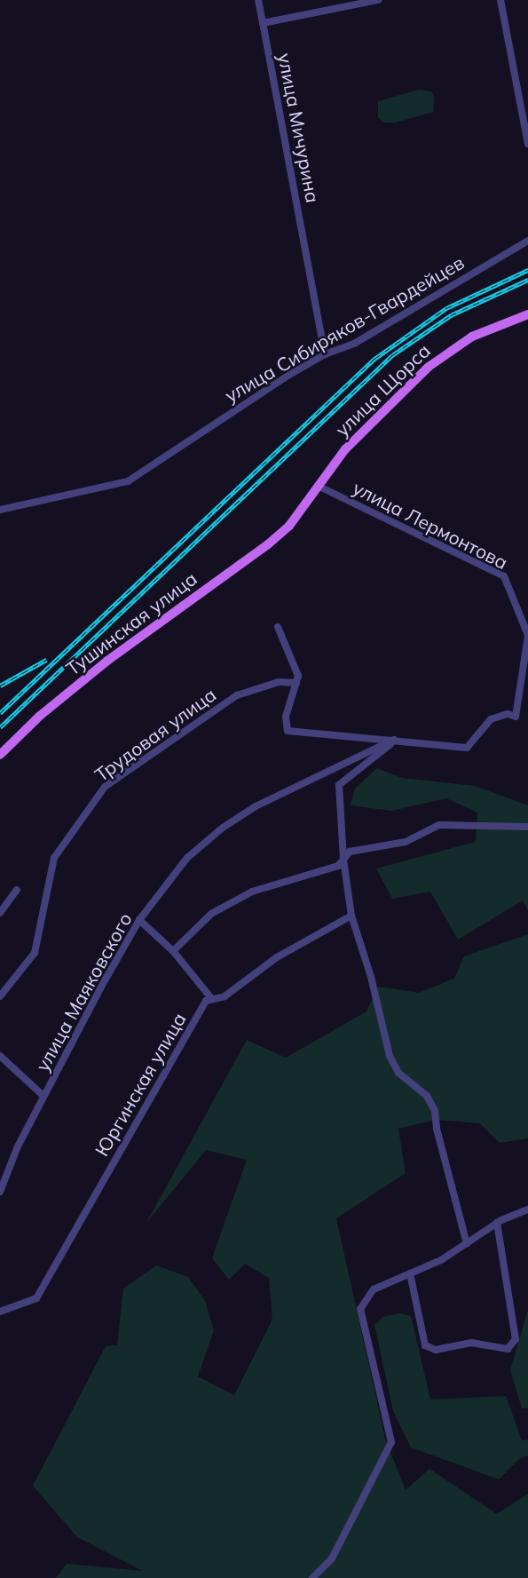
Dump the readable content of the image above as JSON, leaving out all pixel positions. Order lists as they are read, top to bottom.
{
  "streets": {
    "main road": ["улица Щорса", "Тушинская улица"],
    "street": [
      "улица Мичурина",
      "улица Сибиряков-Гвардейцев",
      "улица Лермонтова",
      "Трудовая улица",
      "улица Маяковского",
      "Юргинская улица"
    ]
  },
  "crossings": [
    ["улица Мичурина", "улица Сибиряков-Гвардейцев"],
    ["улица Щорса", "улица Лермонтова"],
    ["улица Щорса", "Тушинская улица"]
  ]
}
